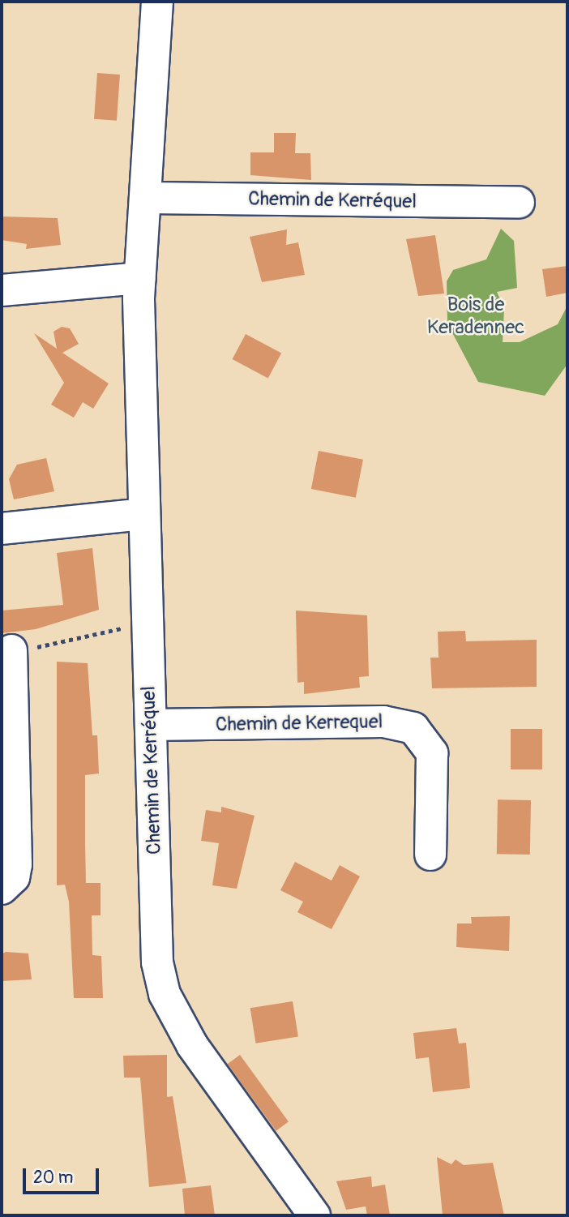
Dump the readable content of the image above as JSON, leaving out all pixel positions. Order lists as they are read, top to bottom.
{
  "streets": {
    "street": ["Chemin de Kerréquel", "Chemin de Kerrequel"]
  },
  "crossings": [
    ["Chemin de Kerréquel", "Chemin de Kerrequel"]
  ],
  "parks": ["Bois de Keradennec"],
  "scale_bar": "20 m"
}
